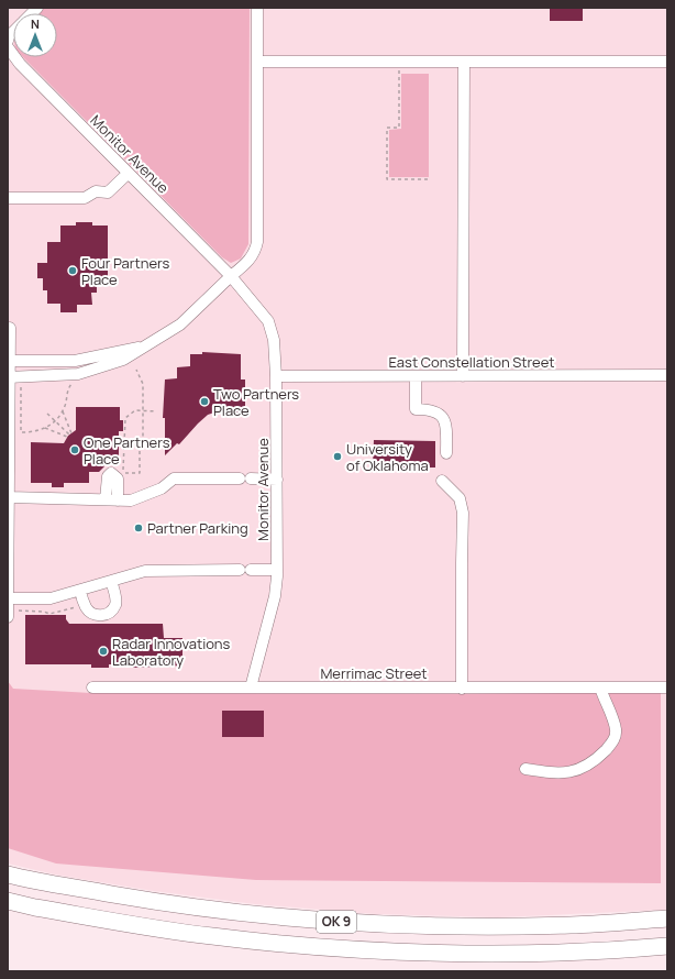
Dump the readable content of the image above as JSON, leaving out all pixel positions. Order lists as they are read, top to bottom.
{
  "streets": {
    "highway": ["OK 9"],
    "street": ["Monitor Avenue", "East Constellation Street", "Merrimac Street"]
  },
  "crossings": [
    ["Monitor Avenue", "East Constellation Street"],
    ["Monitor Avenue", "Merrimac Street"]
  ],
  "places": [
    "Four Partners Place",
    "Two Partners Place",
    "One Partners Place",
    "University of Oklahoma",
    "Partner Parking",
    "Radar Innovations Laboratory"
  ],
  "north": "top"
}
